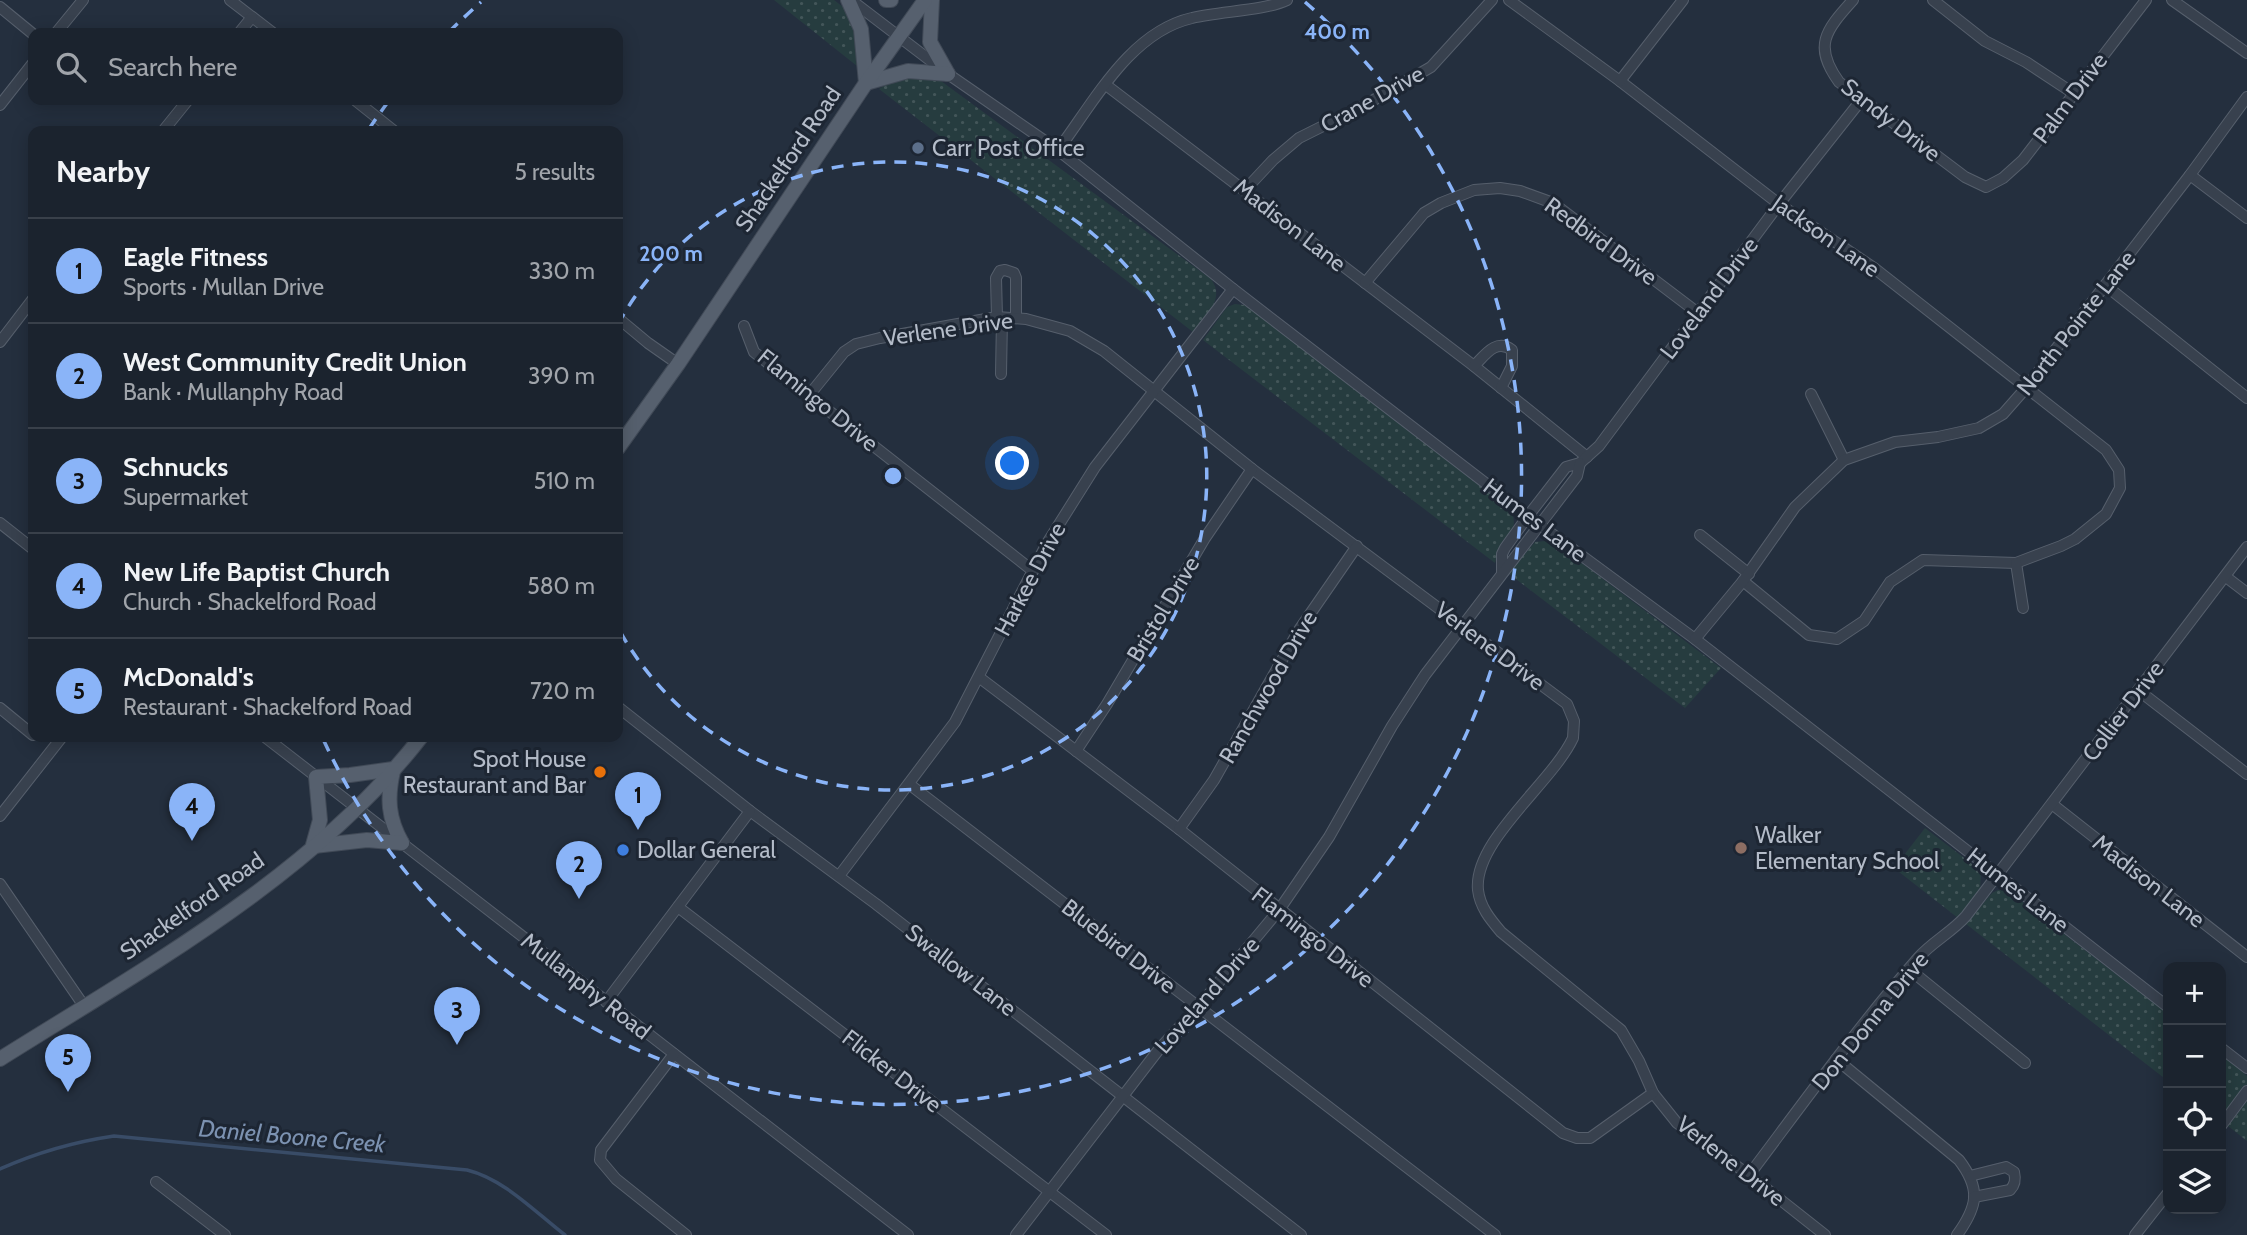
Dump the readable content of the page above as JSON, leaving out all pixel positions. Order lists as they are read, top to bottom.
{
  "streets": {
    "main road": ["Shackelford Road"],
    "street": [
      "Palm Drive",
      "Crane Drive",
      "Sandy Drive",
      "Madison Lane",
      "Jackson Lane",
      "Redbird Drive",
      "Loveland Drive",
      "North Pointe Lane",
      "Verlene Drive",
      "Flamingo Drive",
      "Humes Lane",
      "Harkee Drive",
      "Bristol Drive",
      "Ranchwood Drive",
      "Collier Drive",
      "Bluebird Drive",
      "Swallow Lane",
      "Mullanphy Road",
      "Don Donna Drive",
      "Flicker Drive"
    ]
  },
  "crossings": [
    ["Palm Drive", "Sandy Drive"],
    ["Crane Drive", "Madison Lane"],
    ["Sandy Drive", "Loveland Drive"],
    ["Shackelford Road", "Humes Lane"],
    ["Shackelford Road", "Mullanphy Road"],
    ["Madison Lane", "Redbird Drive"],
    ["Madison Lane", "Loveland Drive"],
    ["Madison Lane", "Collier Drive"],
    ["Jackson Lane", "Loveland Drive"],
    ["Jackson Lane", "North Pointe Lane"],
    ["Redbird Drive", "Loveland Drive"],
    ["Loveland Drive", "Verlene Drive"],
    ["Loveland Drive", "Flamingo Drive"],
    ["Loveland Drive", "Humes Lane"],
    ["Loveland Drive", "Bluebird Drive"],
    ["Loveland Drive", "Swallow Lane"],
    ["Loveland Drive", "Flicker Drive"],
    ["North Pointe Lane", "Humes Lane"],
    ["Verlene Drive", "Flamingo Drive"],
    ["Verlene Drive", "Harkee Drive"],
    ["Verlene Drive", "Bristol Drive"],
    ["Verlene Drive", "Ranchwood Drive"],
    ["Verlene Drive", "Don Donna Drive"],
    ["Flamingo Drive", "Harkee Drive"],
    ["Flamingo Drive", "Bristol Drive"],
    ["Flamingo Drive", "Ranchwood Drive"],
    ["Humes Lane", "Harkee Drive"],
    ["Humes Lane", "Collier Drive"],
    ["Humes Lane", "Don Donna Drive"],
    ["Harkee Drive", "Bluebird Drive"],
    ["Harkee Drive", "Swallow Lane"],
    ["Collier Drive", "Don Donna Drive"]
  ],
  "water": ["Daniel Boone Creek"],
  "places": [
    "Carr Post Office",
    "Spot House Restaurant and Bar",
    "Walker Elementary School",
    "Dollar General"
  ],
  "page": {
    "search": "Search here",
    "heading": ["Nearby", "5 results"],
    "list": [
      {
        "mark": "1",
        "name": "Eagle Fitness",
        "note": "Sports · Mullan Drive",
        "value": "330 m"
      },
      {
        "mark": "2",
        "name": "West Community Credit Union",
        "note": "Bank · Mullanphy Road",
        "value": "390 m"
      },
      {
        "mark": "3",
        "name": "Schnucks",
        "note": "Supermarket",
        "value": "510 m"
      },
      {
        "mark": "4",
        "name": "New Life Baptist Church",
        "note": "Church · Shackelford Road",
        "value": "580 m"
      },
      {
        "mark": "5",
        "name": "McDonald's",
        "note": "Restaurant · Shackelford Road",
        "value": "720 m"
      }
    ],
    "pins": [
      "1",
      "4",
      "2",
      "3",
      "5"
    ],
    "map_buttons": ["+", "−"]
  },
  "rings": ["400 m", "200 m"]
}
